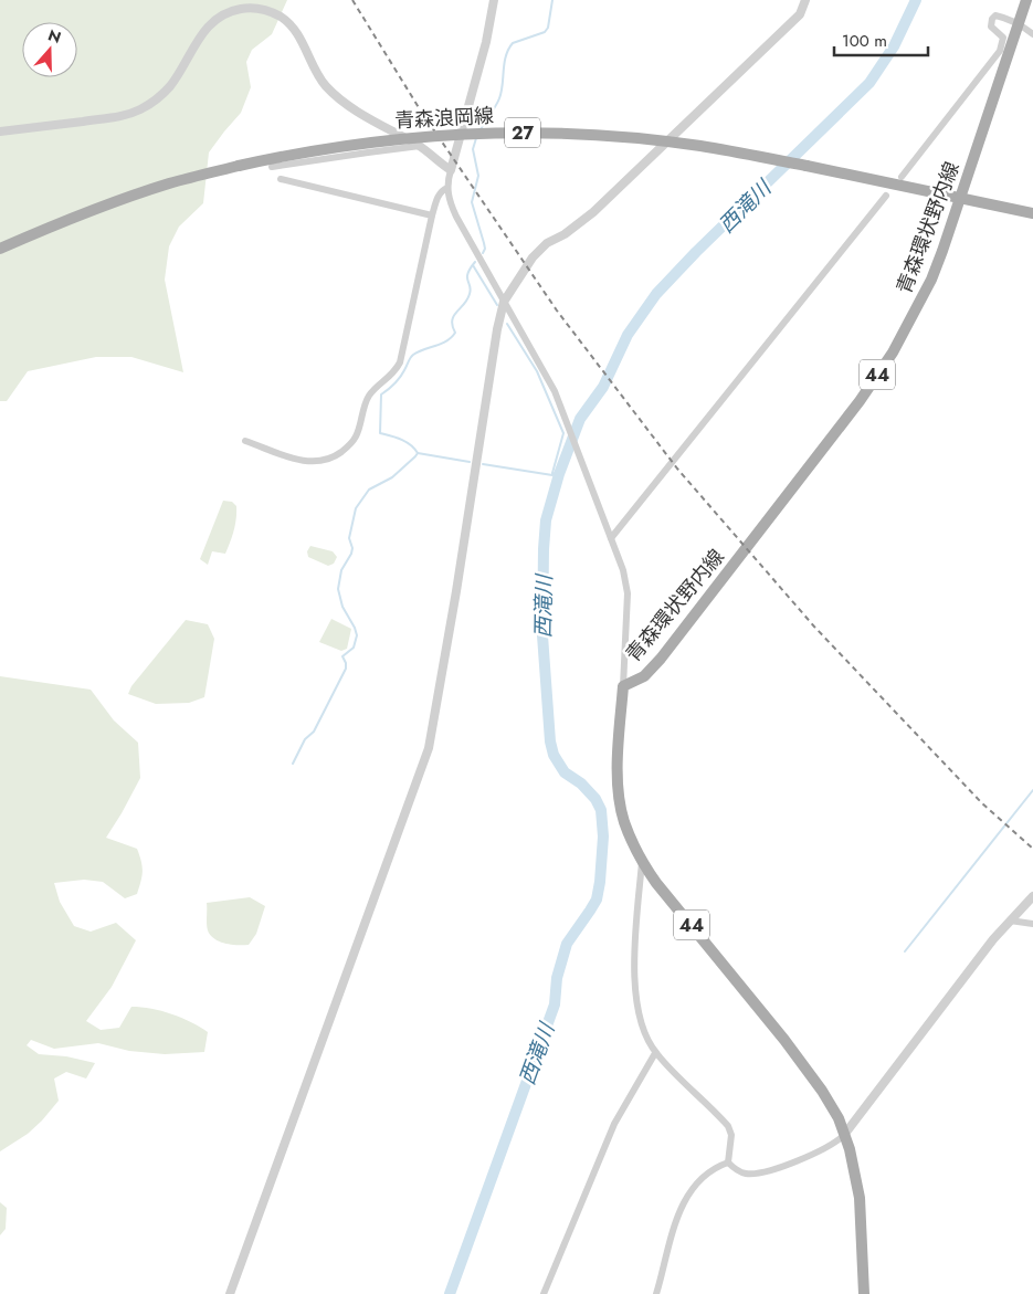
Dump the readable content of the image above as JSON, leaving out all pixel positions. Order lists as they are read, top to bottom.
{
  "streets": {
    "main road": [
      "青森浪岡線",
      "27",
      "青森環状野内線",
      "44"
    ]
  },
  "crossings": [
    ["青森浪岡線", "青森環状野内線"]
  ],
  "water": ["西滝川"],
  "scale_bar": "100 m",
  "north": "top"
}
